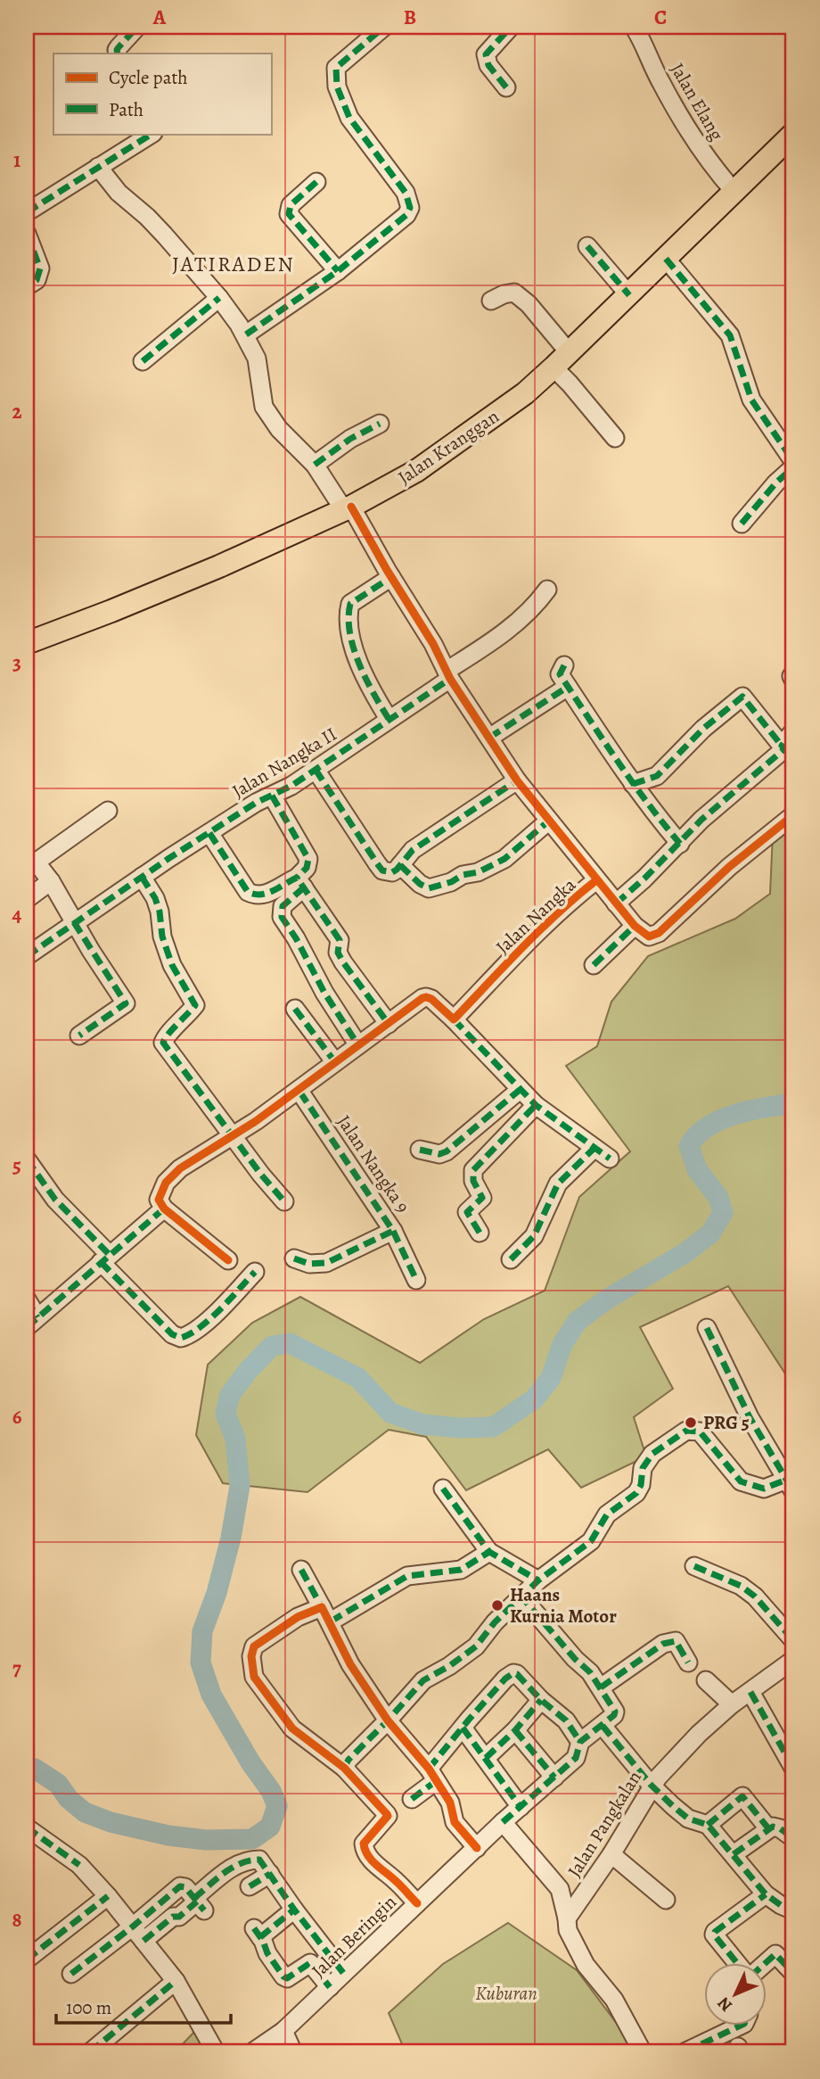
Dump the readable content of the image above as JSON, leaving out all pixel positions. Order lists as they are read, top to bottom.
{
  "streets": {
    "main road": ["Jalan Kranggan"],
    "street": [
      "Jalan Elang",
      "Jalan Nangka II",
      "Jalan Nangka",
      "Jalan Nangka 9",
      "Jalan Pangkalan",
      "Jalan Beringin"
    ]
  },
  "crossings": [
    ["Jalan Elang", "Jalan Kranggan"],
    ["Jalan Kranggan", "Jalan Nangka"],
    ["Jalan Nangka II", "Jalan Nangka"]
  ],
  "districts": ["JATIRADEN"],
  "parks": ["Kuburan"],
  "places": ["PRG 5", "Haans Kurnia Motor"],
  "legend": ["Cycle path", "Path"],
  "scale_bar": "100 m",
  "north": "bottom left",
  "grid": {
    "columns": ["A", "B", "C"],
    "rows": [
      "1",
      "2",
      "3",
      "4",
      "5",
      "6",
      "7",
      "8"
    ]
  }
}
